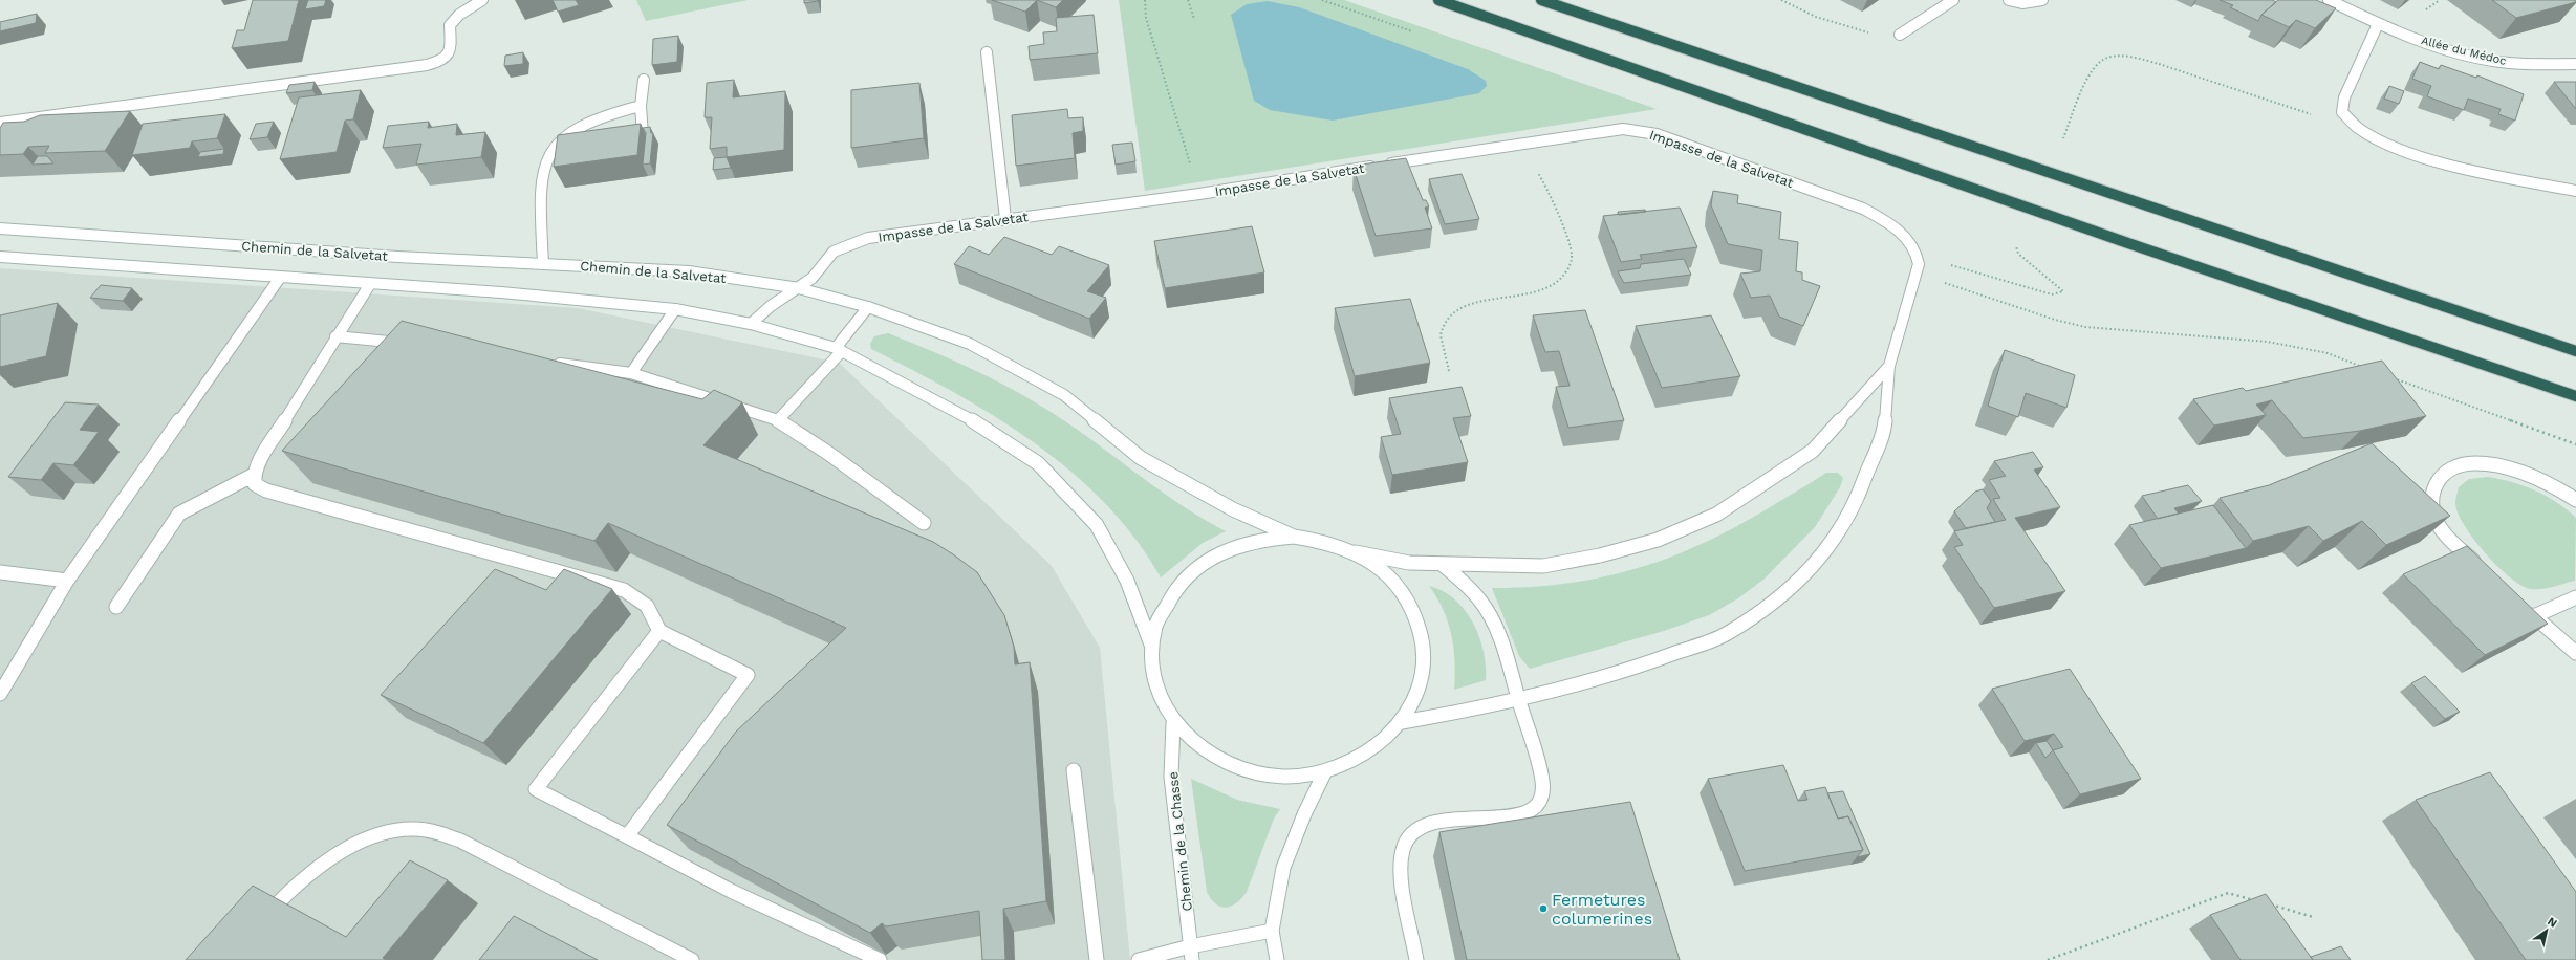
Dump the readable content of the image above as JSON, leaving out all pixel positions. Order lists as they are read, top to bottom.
{
  "streets": {
    "street": [
      "Allée du Médoc",
      "Impasse de la Salvetat",
      "Chemin de la Salvetat",
      "Chemin de la Chasse"
    ]
  },
  "crossings": [
    ["Impasse de la Salvetat", "Chemin de la Salvetat"]
  ],
  "places": ["Fermetures columerines"],
  "north": "top right"
}
